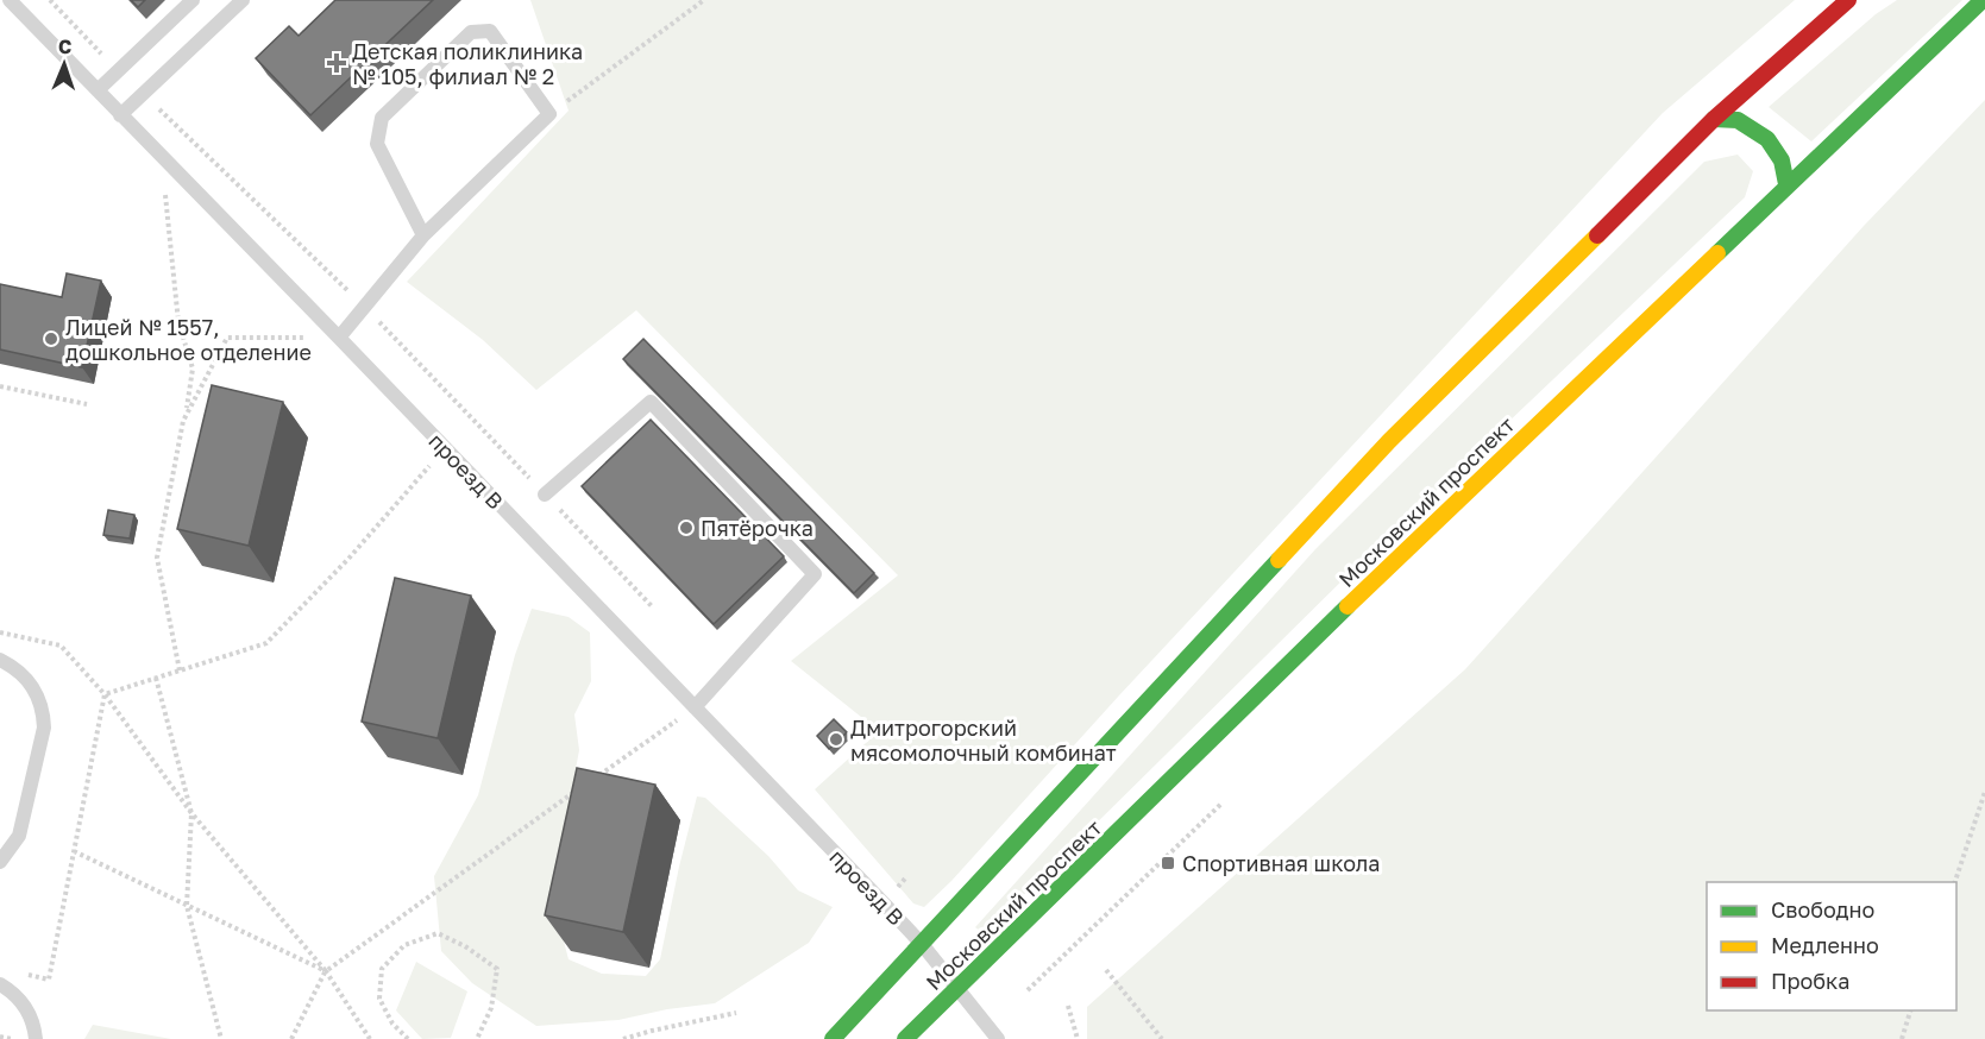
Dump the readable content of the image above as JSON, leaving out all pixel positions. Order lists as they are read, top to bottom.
{
  "streets": {
    "main road": ["Московский проспект"],
    "lane": ["проезд B"]
  },
  "crossings": [
    ["проезд B", "Московский проспект"]
  ],
  "places": {
    "health": ["Детская поликлиника № 105, филиал № 2"],
    "other": ["Лицей № 1557, дошкольное отделение", "Пятёрочка", "Дмитрогорский мясомолочный комбинат"],
    "transit": ["Спортивная школа"]
  },
  "legend": ["Свободно", "Медленно", "Пробка"],
  "north": "top"
}
